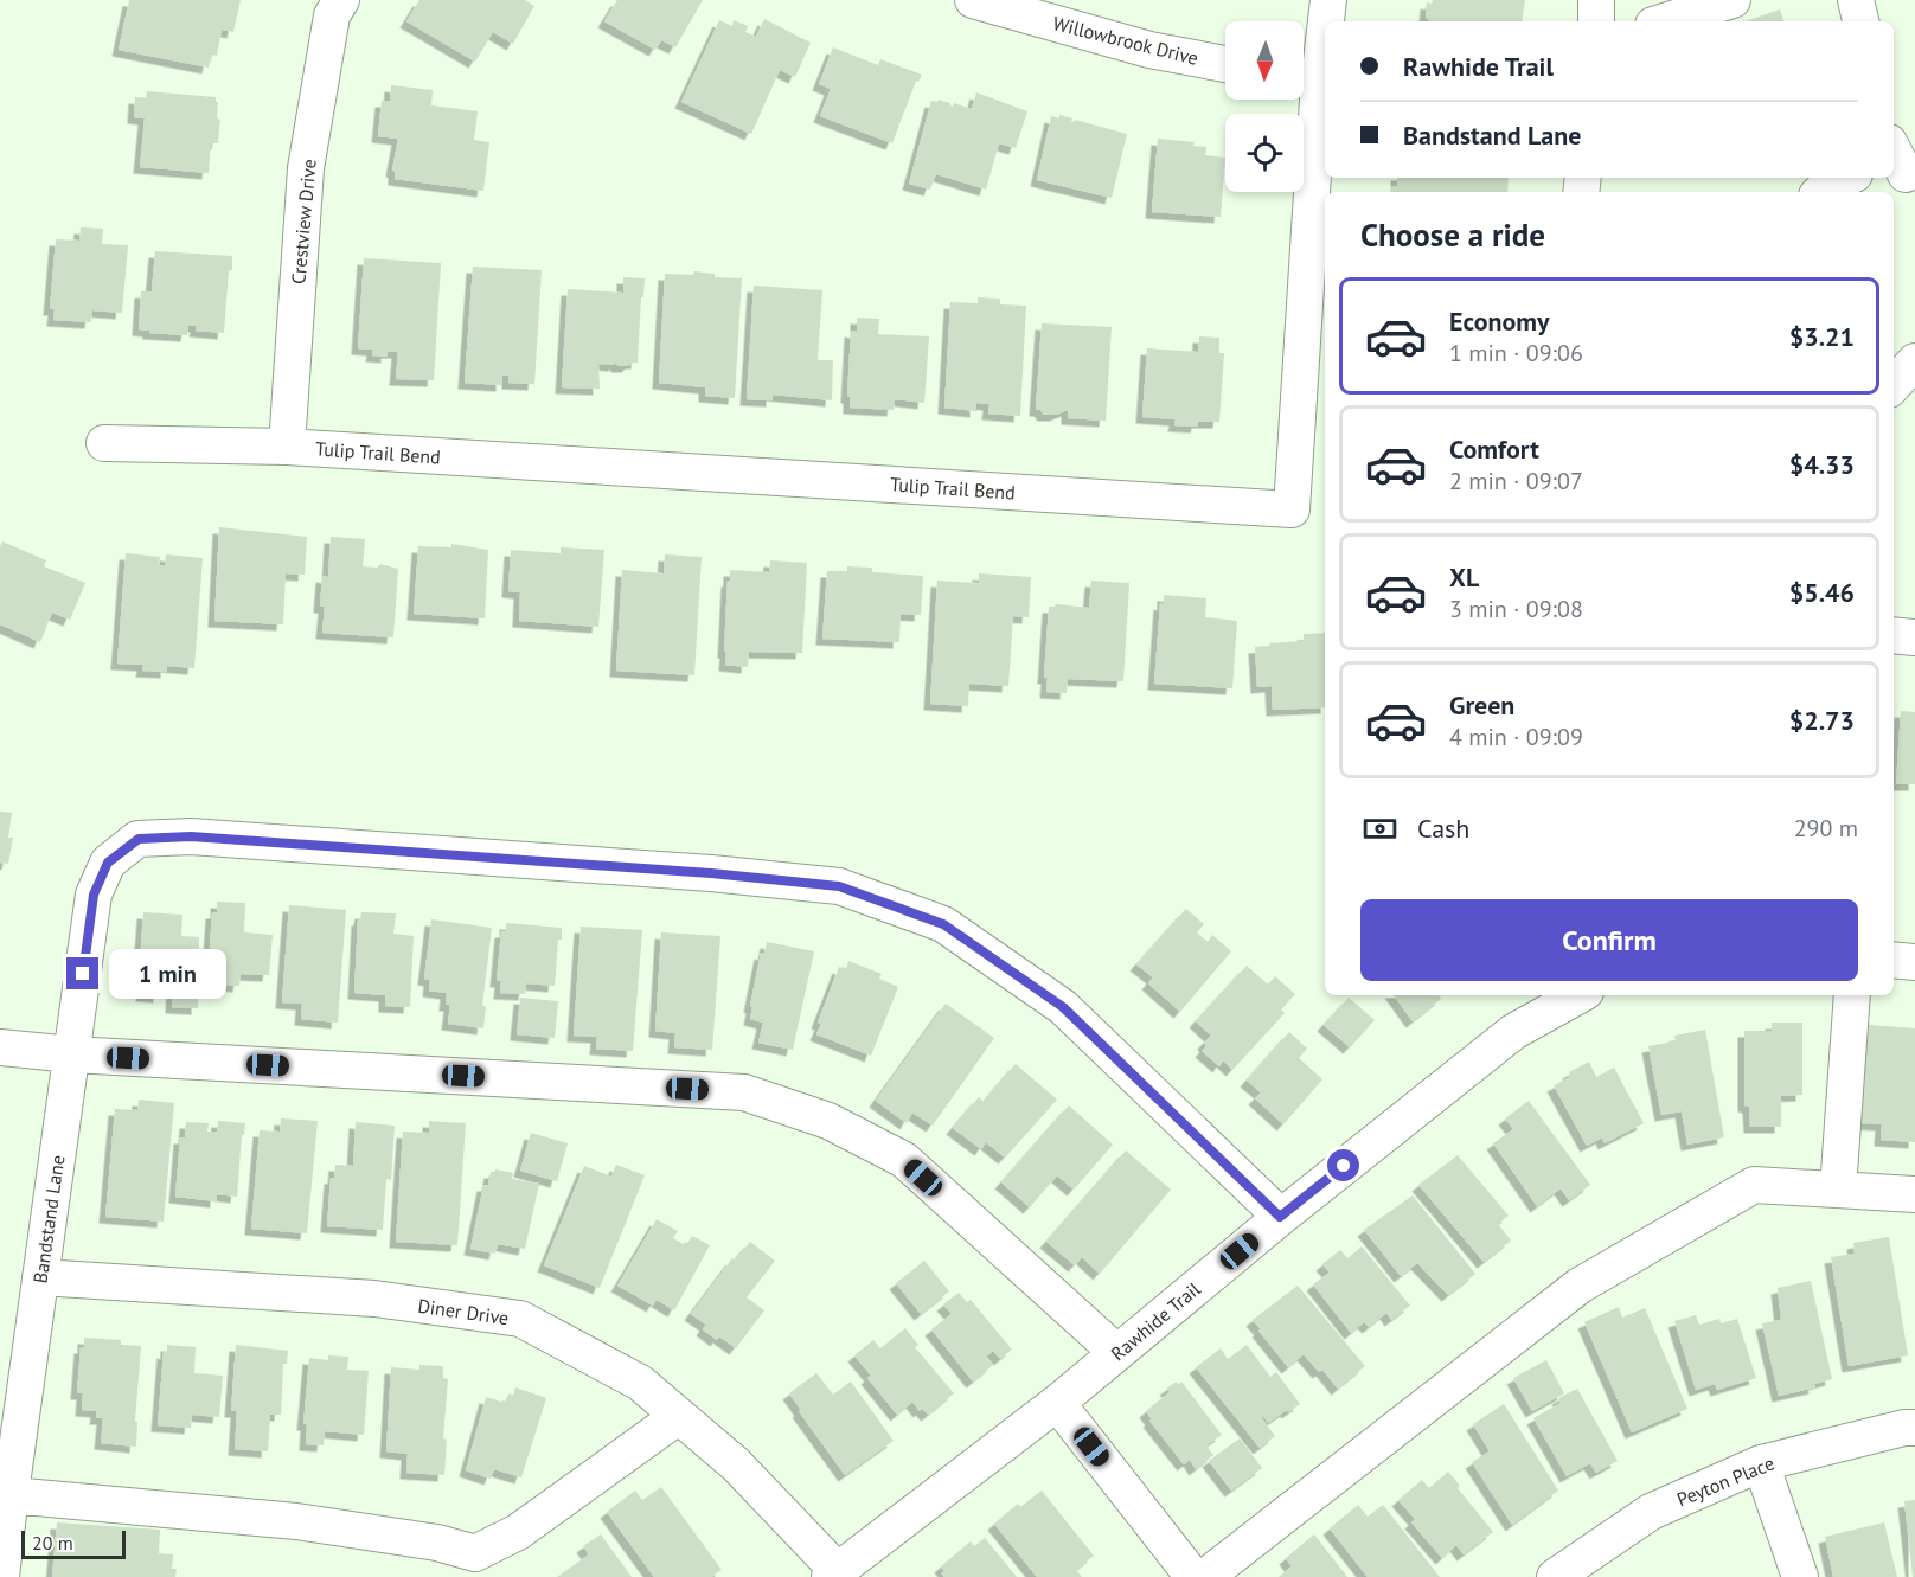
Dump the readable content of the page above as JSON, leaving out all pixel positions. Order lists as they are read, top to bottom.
{
  "streets": {
    "street": [
      "Willowbrook Drive",
      "Crestview Drive",
      "Tulip Trail Bend",
      "Bandstand Lane",
      "Diner Drive",
      "Rawhide Trail",
      "Peyton Place"
    ]
  },
  "crossings": [
    ["Crestview Drive", "Tulip Trail Bend"],
    ["Bandstand Lane", "Diner Drive"],
    ["Bandstand Lane", "Rawhide Trail"],
    ["Diner Drive", "Rawhide Trail"]
  ],
  "scale_bar": "20 m",
  "north": "bottom",
  "page": {
    "banner": ["Rawhide Trail", "Bandstand Lane"],
    "heading": "Choose a ride",
    "list": [
      {
        "name": "Economy",
        "note": "1 min · 09:06",
        "value": "$3.21"
      },
      {
        "name": "Comfort",
        "note": "2 min · 09:07",
        "value": "$4.33"
      },
      {
        "name": "XL",
        "note": "3 min · 09:08",
        "value": "$5.46"
      },
      {
        "name": "Green",
        "note": "4 min · 09:09",
        "value": "$2.73"
      }
    ],
    "pay": ["Cash", "290 m"],
    "buttons": "Confirm",
    "bubble": "1 min",
    "scale": "20 m"
  }
}
